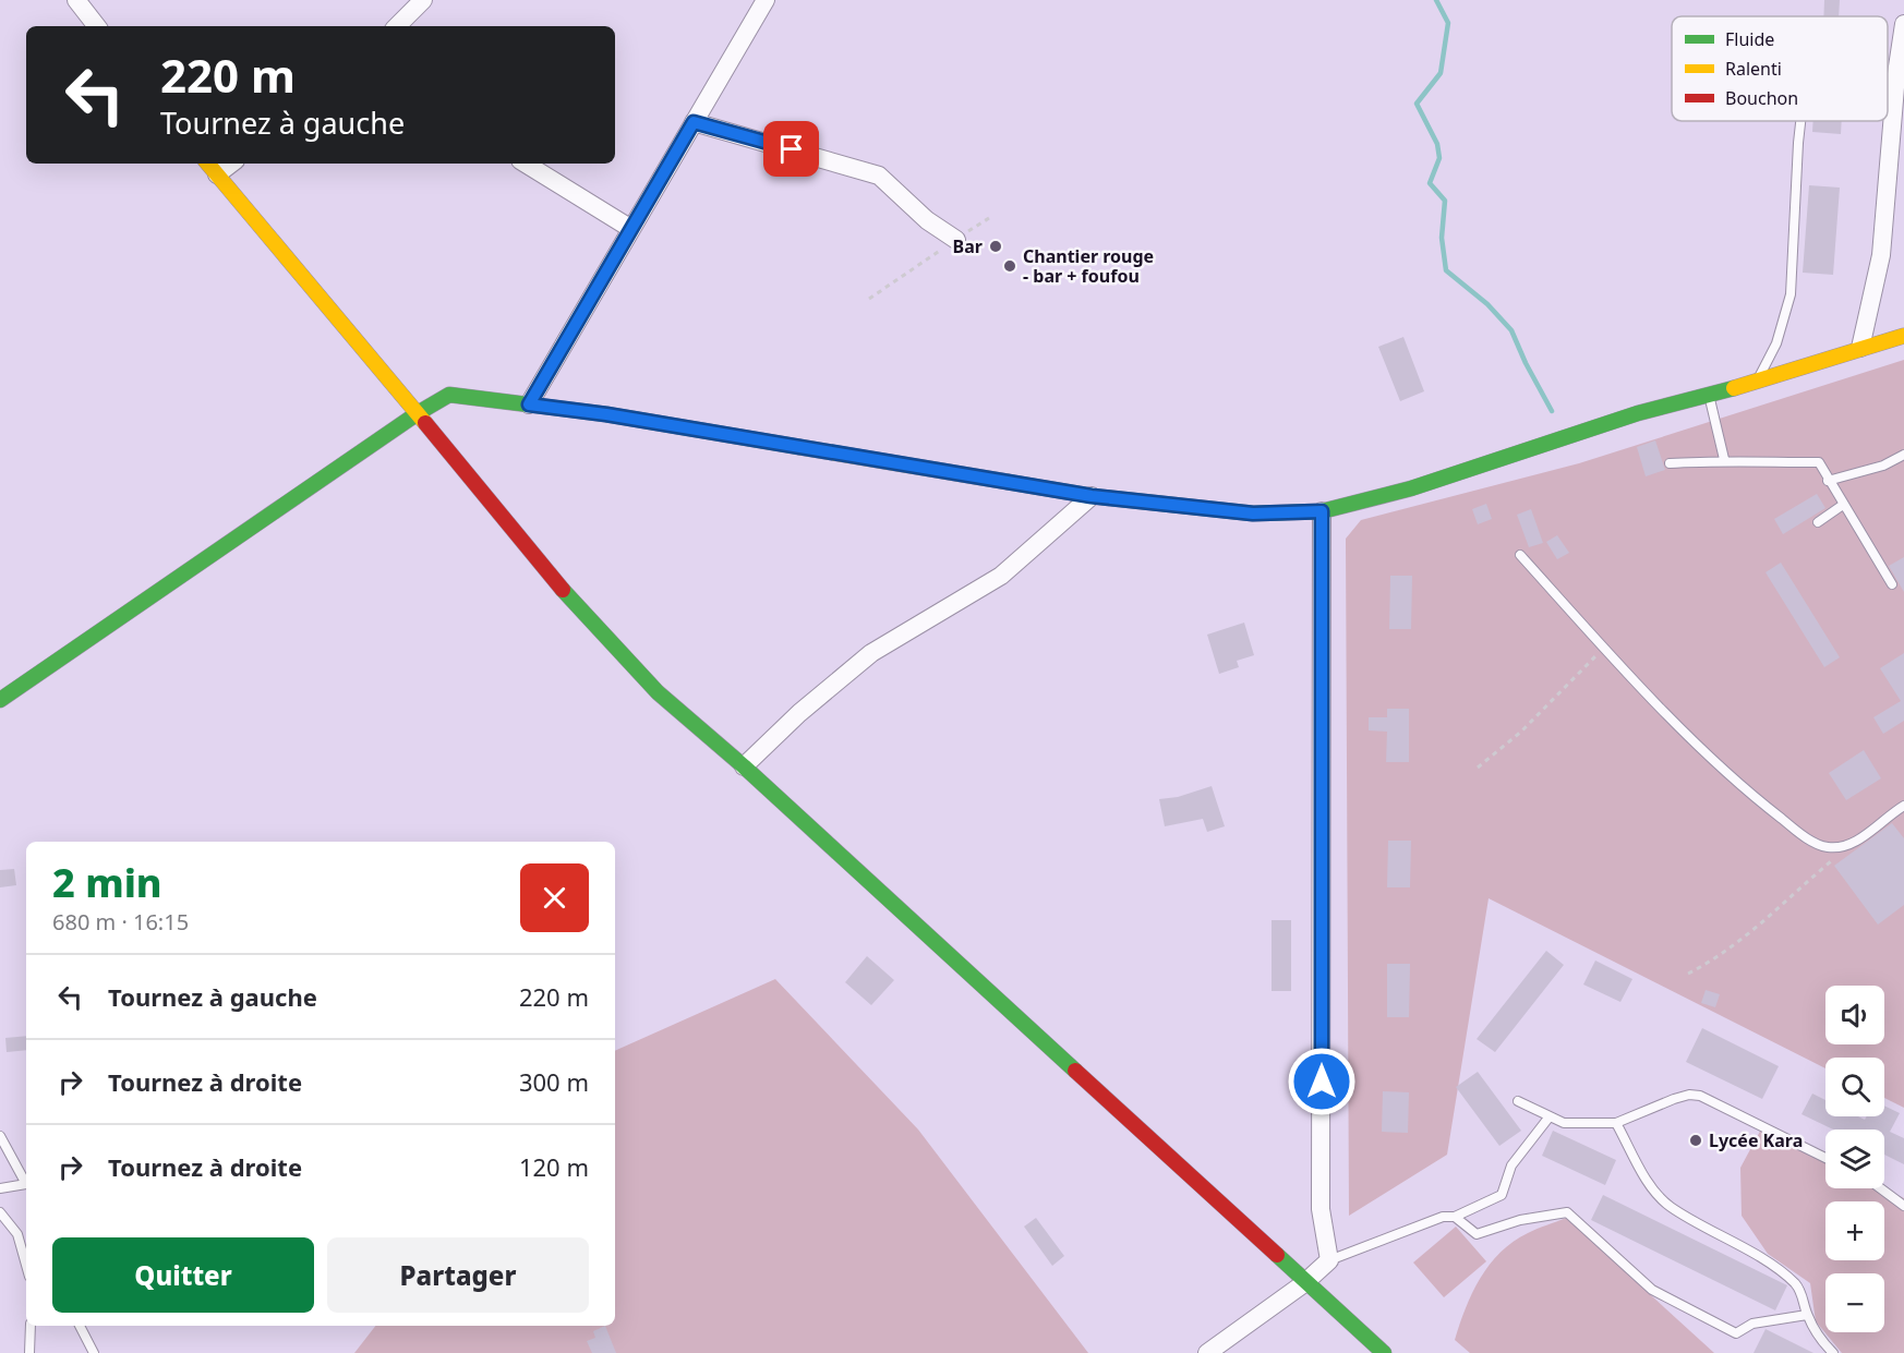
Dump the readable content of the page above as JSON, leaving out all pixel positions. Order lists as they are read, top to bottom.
{
  "places": ["Bar", "Chantier rouge - bar + foufou", "Lycée Kara"],
  "legend": ["Fluide", "Ralenti", "Bouchon"],
  "page": {
    "turn": ["220 m", "Tournez à gauche"],
    "heading": ["2 min", "680 m · 16:15"],
    "list": [
      {
        "name": "Tournez à gauche",
        "value": "220 m"
      },
      {
        "name": "Tournez à droite",
        "value": "300 m"
      },
      {
        "name": "Tournez à droite",
        "value": "120 m"
      }
    ],
    "map_buttons": ["+", "−"],
    "buttons": ["Quitter", "Partager"]
  }
}
